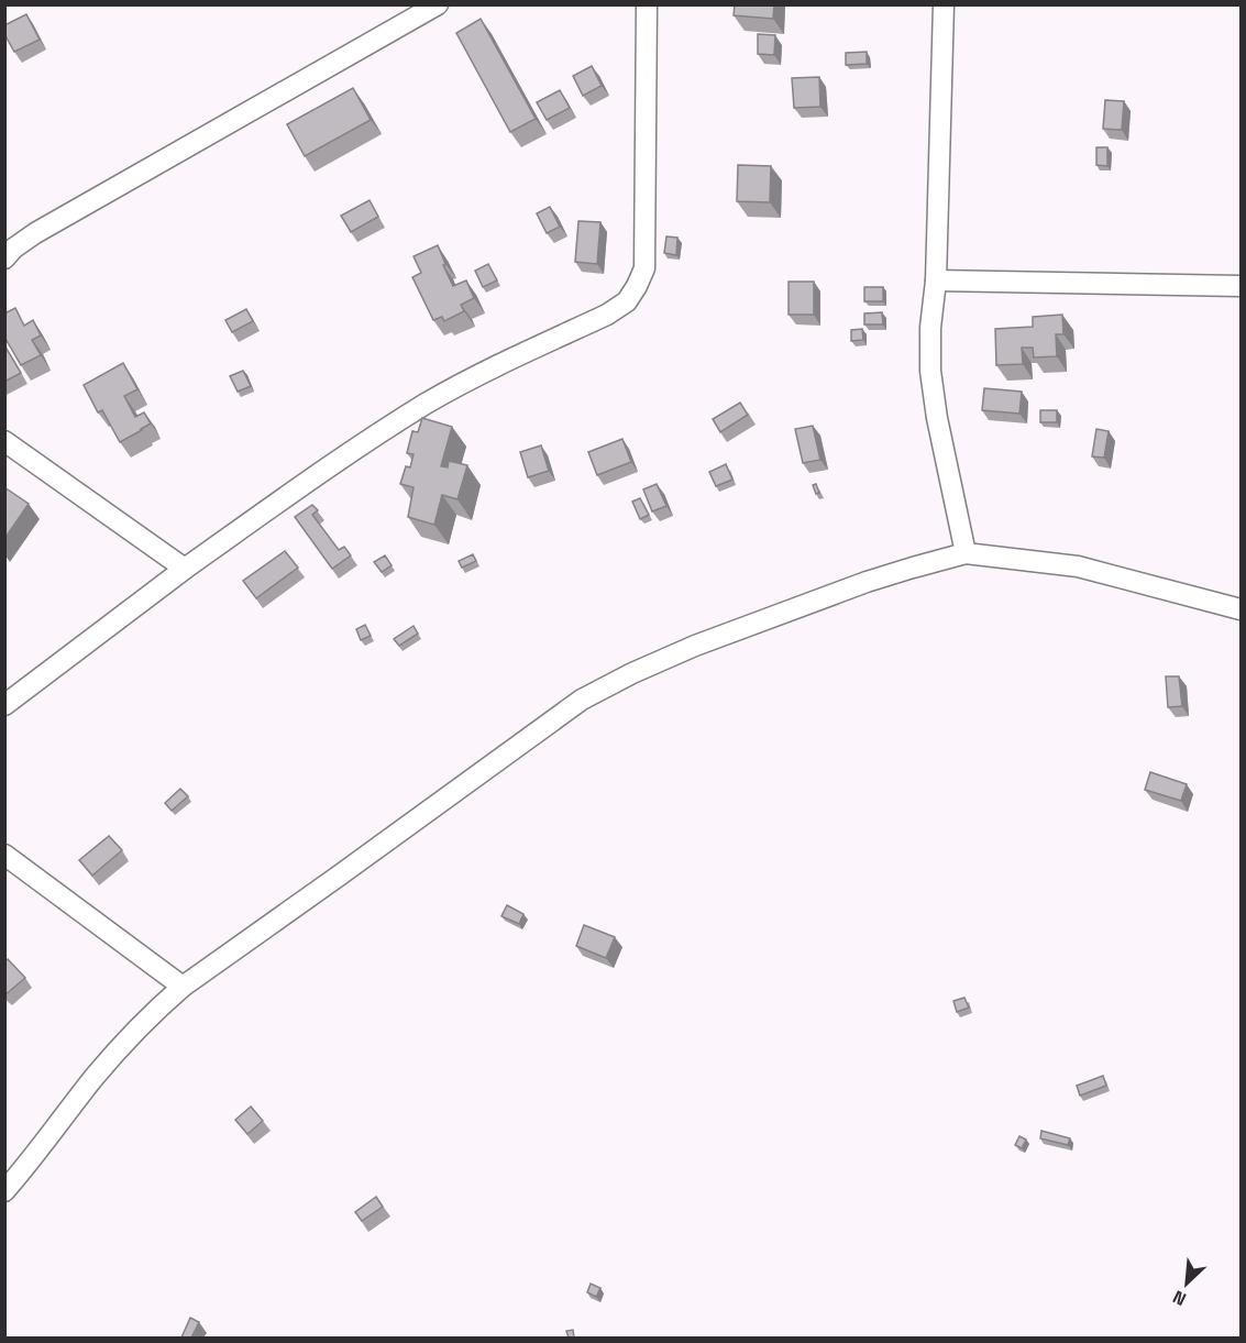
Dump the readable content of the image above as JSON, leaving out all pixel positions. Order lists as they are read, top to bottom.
{
  "north": "bottom left"
}
